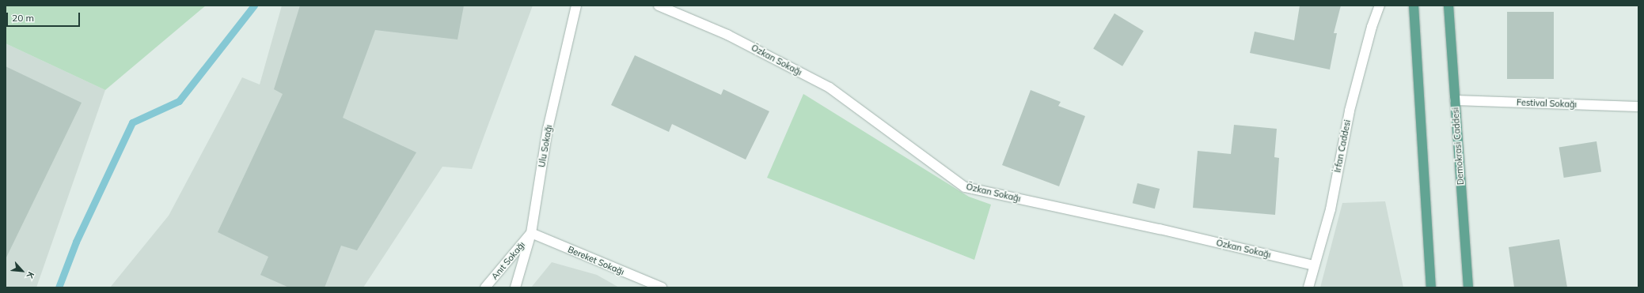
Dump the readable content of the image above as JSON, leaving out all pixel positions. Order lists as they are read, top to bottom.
{
  "streets": {
    "main road": ["Demokrasi Caddesi"],
    "street": [
      "Özkan Sokağı",
      "Festival Sokağı",
      "Ulu Sokağı",
      "İrfan Caddesi",
      "Anıt Sokağı",
      "Bereket Sokağı"
    ]
  },
  "crossings": [
    ["Özkan Sokağı", "İrfan Caddesi"],
    ["Festival Sokağı", "Demokrasi Caddesi"],
    ["Ulu Sokağı", "Anıt Sokağı"],
    ["Ulu Sokağı", "Bereket Sokağı"],
    ["Anıt Sokağı", "Bereket Sokağı"]
  ],
  "scale_bar": "20 m",
  "north": "bottom right"
}
